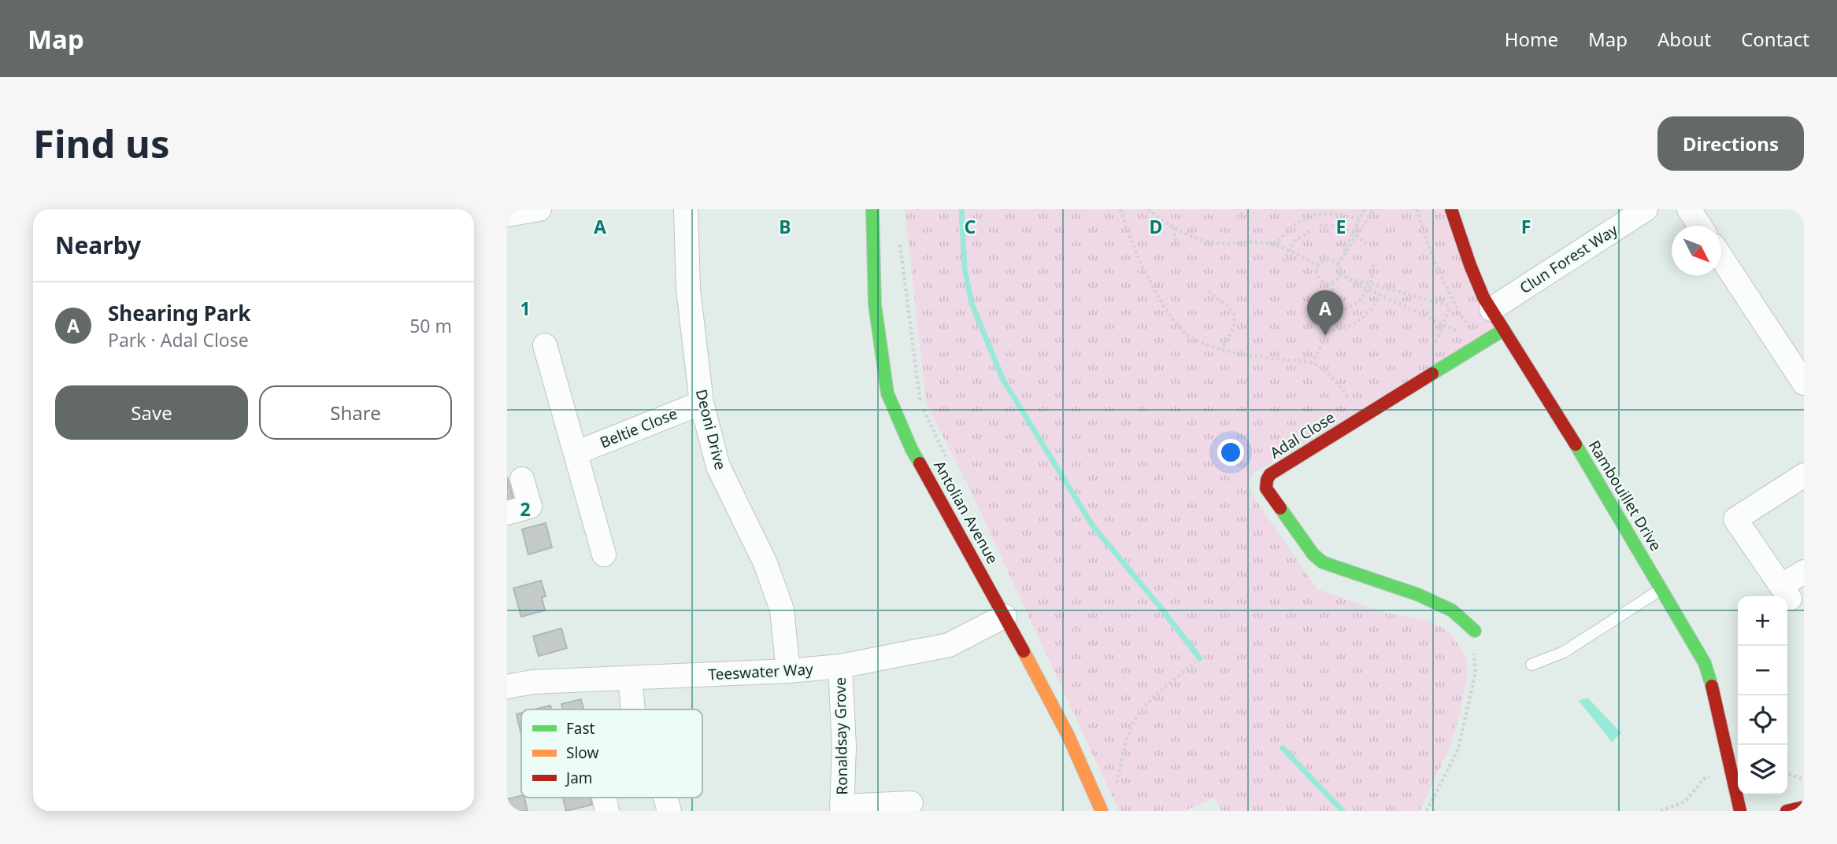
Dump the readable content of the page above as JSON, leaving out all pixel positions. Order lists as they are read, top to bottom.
{
  "streets": {
    "street": [
      "Clun Forest Way",
      "Beltie Close",
      "Deoni Drive",
      "Adal Close",
      "Rambouillet Drive",
      "Antolian Avenue",
      "Teeswater Way",
      "Ronaldsay Grove"
    ]
  },
  "crossings": [
    ["Clun Forest Way", "Adal Close"],
    ["Clun Forest Way", "Rambouillet Drive"],
    ["Beltie Close", "Deoni Drive"],
    ["Deoni Drive", "Teeswater Way"],
    ["Adal Close", "Rambouillet Drive"],
    ["Antolian Avenue", "Teeswater Way"],
    ["Teeswater Way", "Ronaldsay Grove"]
  ],
  "legend": ["Fast", "Slow", "Jam"],
  "north": "bottom right",
  "page": {
    "header": "Map",
    "nav": [
      "Home",
      "Map",
      "About",
      "Contact"
    ],
    "buttons": [
      "Directions",
      ["Save", "Share"]
    ],
    "title": "Find us",
    "heading": "Nearby",
    "list": [
      {
        "mark": "A",
        "name": "Shearing Park",
        "note": "Park · Adal Close",
        "value": "50 m"
      }
    ],
    "pins": "A",
    "map_buttons": ["+", "−"]
  },
  "grid": {
    "columns": [
      "A",
      "B",
      "C",
      "D",
      "E",
      "F"
    ],
    "rows": ["1", "2"]
  }
}
